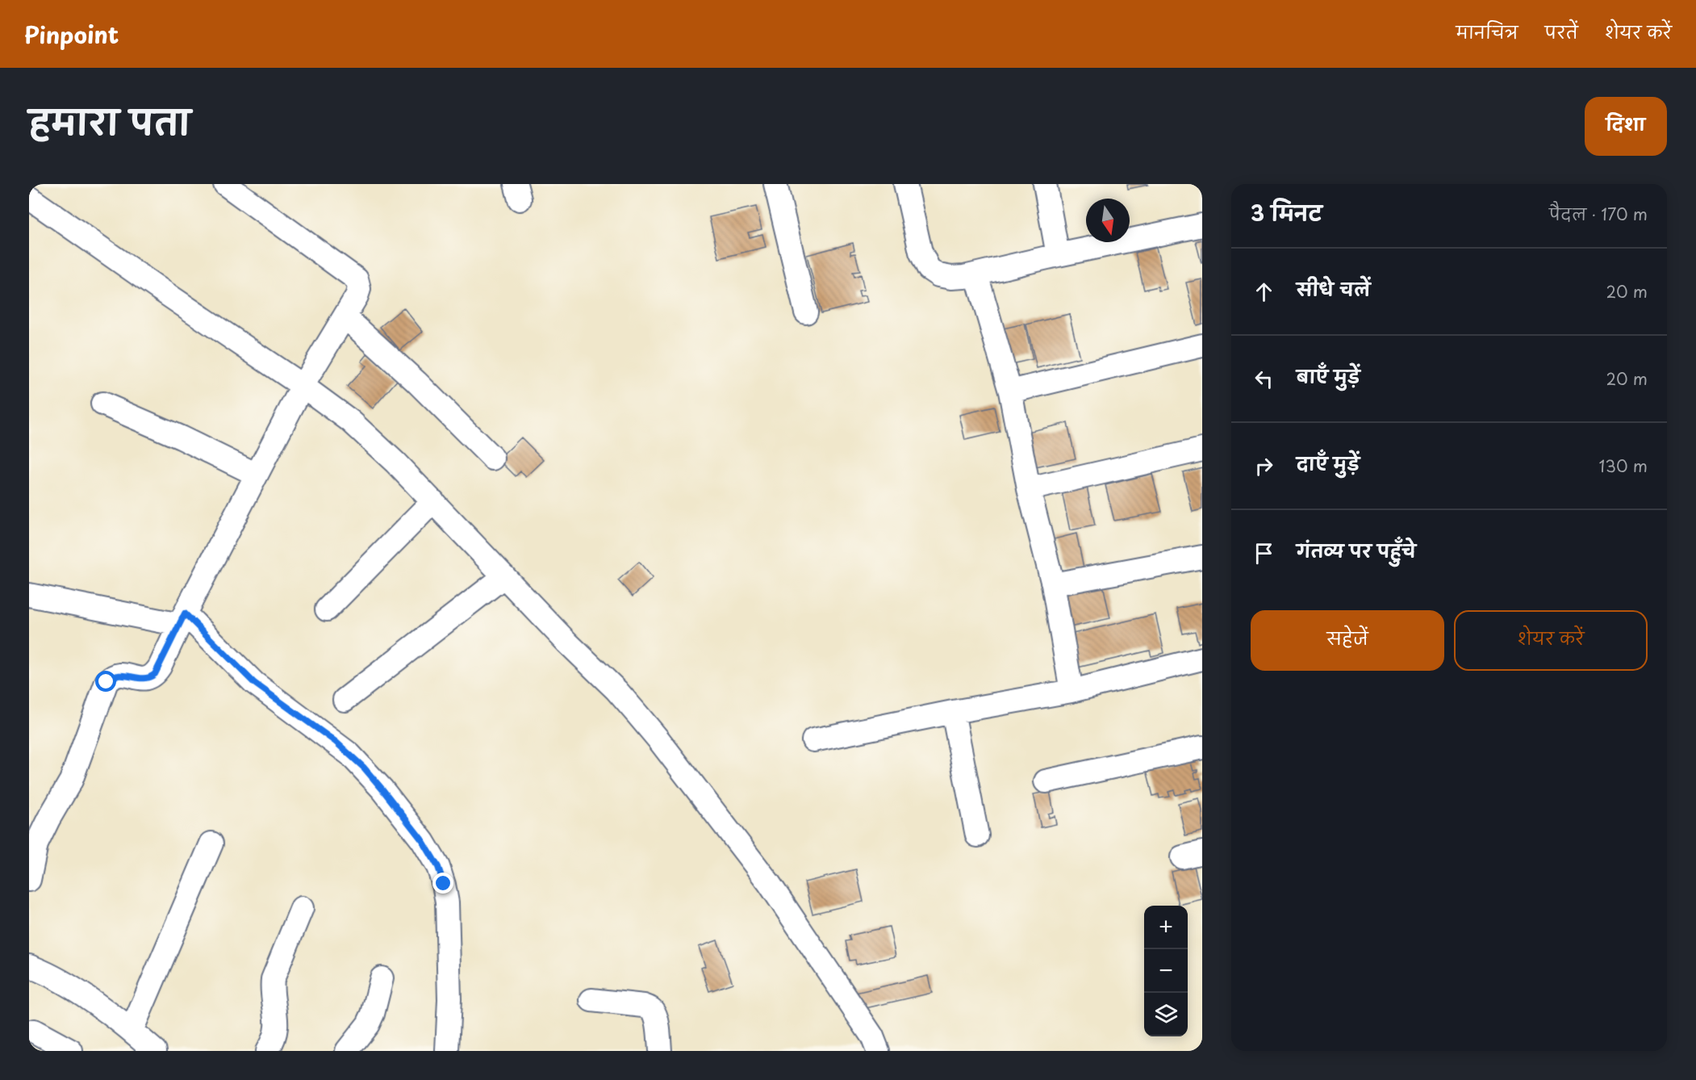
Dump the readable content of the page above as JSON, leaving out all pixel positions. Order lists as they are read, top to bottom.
{
  "north": "bottom",
  "page": {
    "header": "Pinpoint",
    "nav": ["मानचित्र", "परतें", "शेयर करें"],
    "title": "हमारा पता",
    "buttons": [
      "दिशा",
      ["सहेजें", "शेयर करें"]
    ],
    "heading": ["3 मिनट", "पैदल · 170 m"],
    "list": [
      ["सीधे चलें", "20 m"],
      ["बाएँ मुड़ें", "20 m"],
      ["दाएँ मुड़ें", "130 m"],
      "गंतव्य पर पहुँचे"
    ],
    "map_buttons": ["+", "−"]
  }
}
